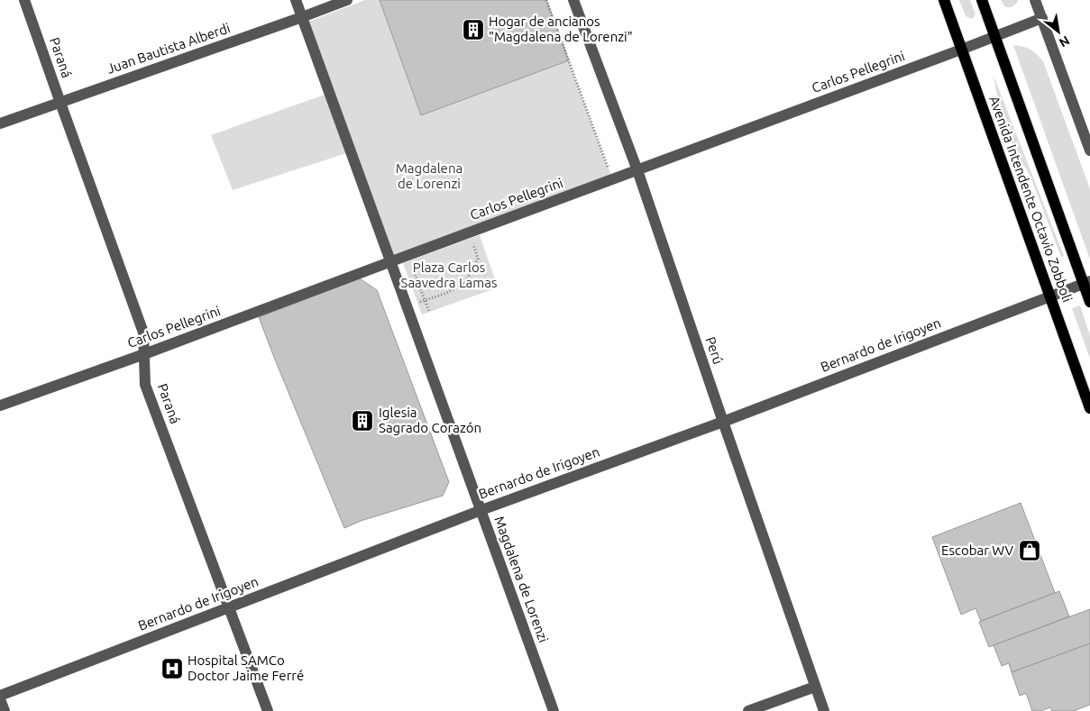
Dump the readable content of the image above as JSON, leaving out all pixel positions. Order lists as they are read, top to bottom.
{
  "streets": {
    "main road": ["Avenida Intendente Octavio Zobboli"],
    "street": [
      "Juan Bautista Alberdi",
      "Paraná",
      "Carlos Pellegrini",
      "Bernardo de Irigoyen",
      "Perú",
      "Magdalena de Lorenzi"
    ]
  },
  "crossings": [
    ["Juan Bautista Alberdi", "Paraná"],
    ["Juan Bautista Alberdi", "Magdalena de Lorenzi"],
    ["Paraná", "Carlos Pellegrini"],
    ["Paraná", "Bernardo de Irigoyen"],
    ["Carlos Pellegrini", "Avenida Intendente Octavio Zobboli"],
    ["Carlos Pellegrini", "Perú"],
    ["Carlos Pellegrini", "Magdalena de Lorenzi"],
    ["Avenida Intendente Octavio Zobboli", "Bernardo de Irigoyen"],
    ["Bernardo de Irigoyen", "Perú"],
    ["Bernardo de Irigoyen", "Magdalena de Lorenzi"]
  ],
  "parks": ["Magdalena de Lorenzi", "Plaza Carlos Saavedra Lamas"],
  "places": {
    "building": ["Hogar de ancianos \"Magdalena de Lorenzi\"", "Iglesia Sagrado Corazón"],
    "shop": ["Escobar WV"],
    "hospital": ["Hospital SAMCo Doctor Jaime Ferré"]
  },
  "north": "bottom right"
}
